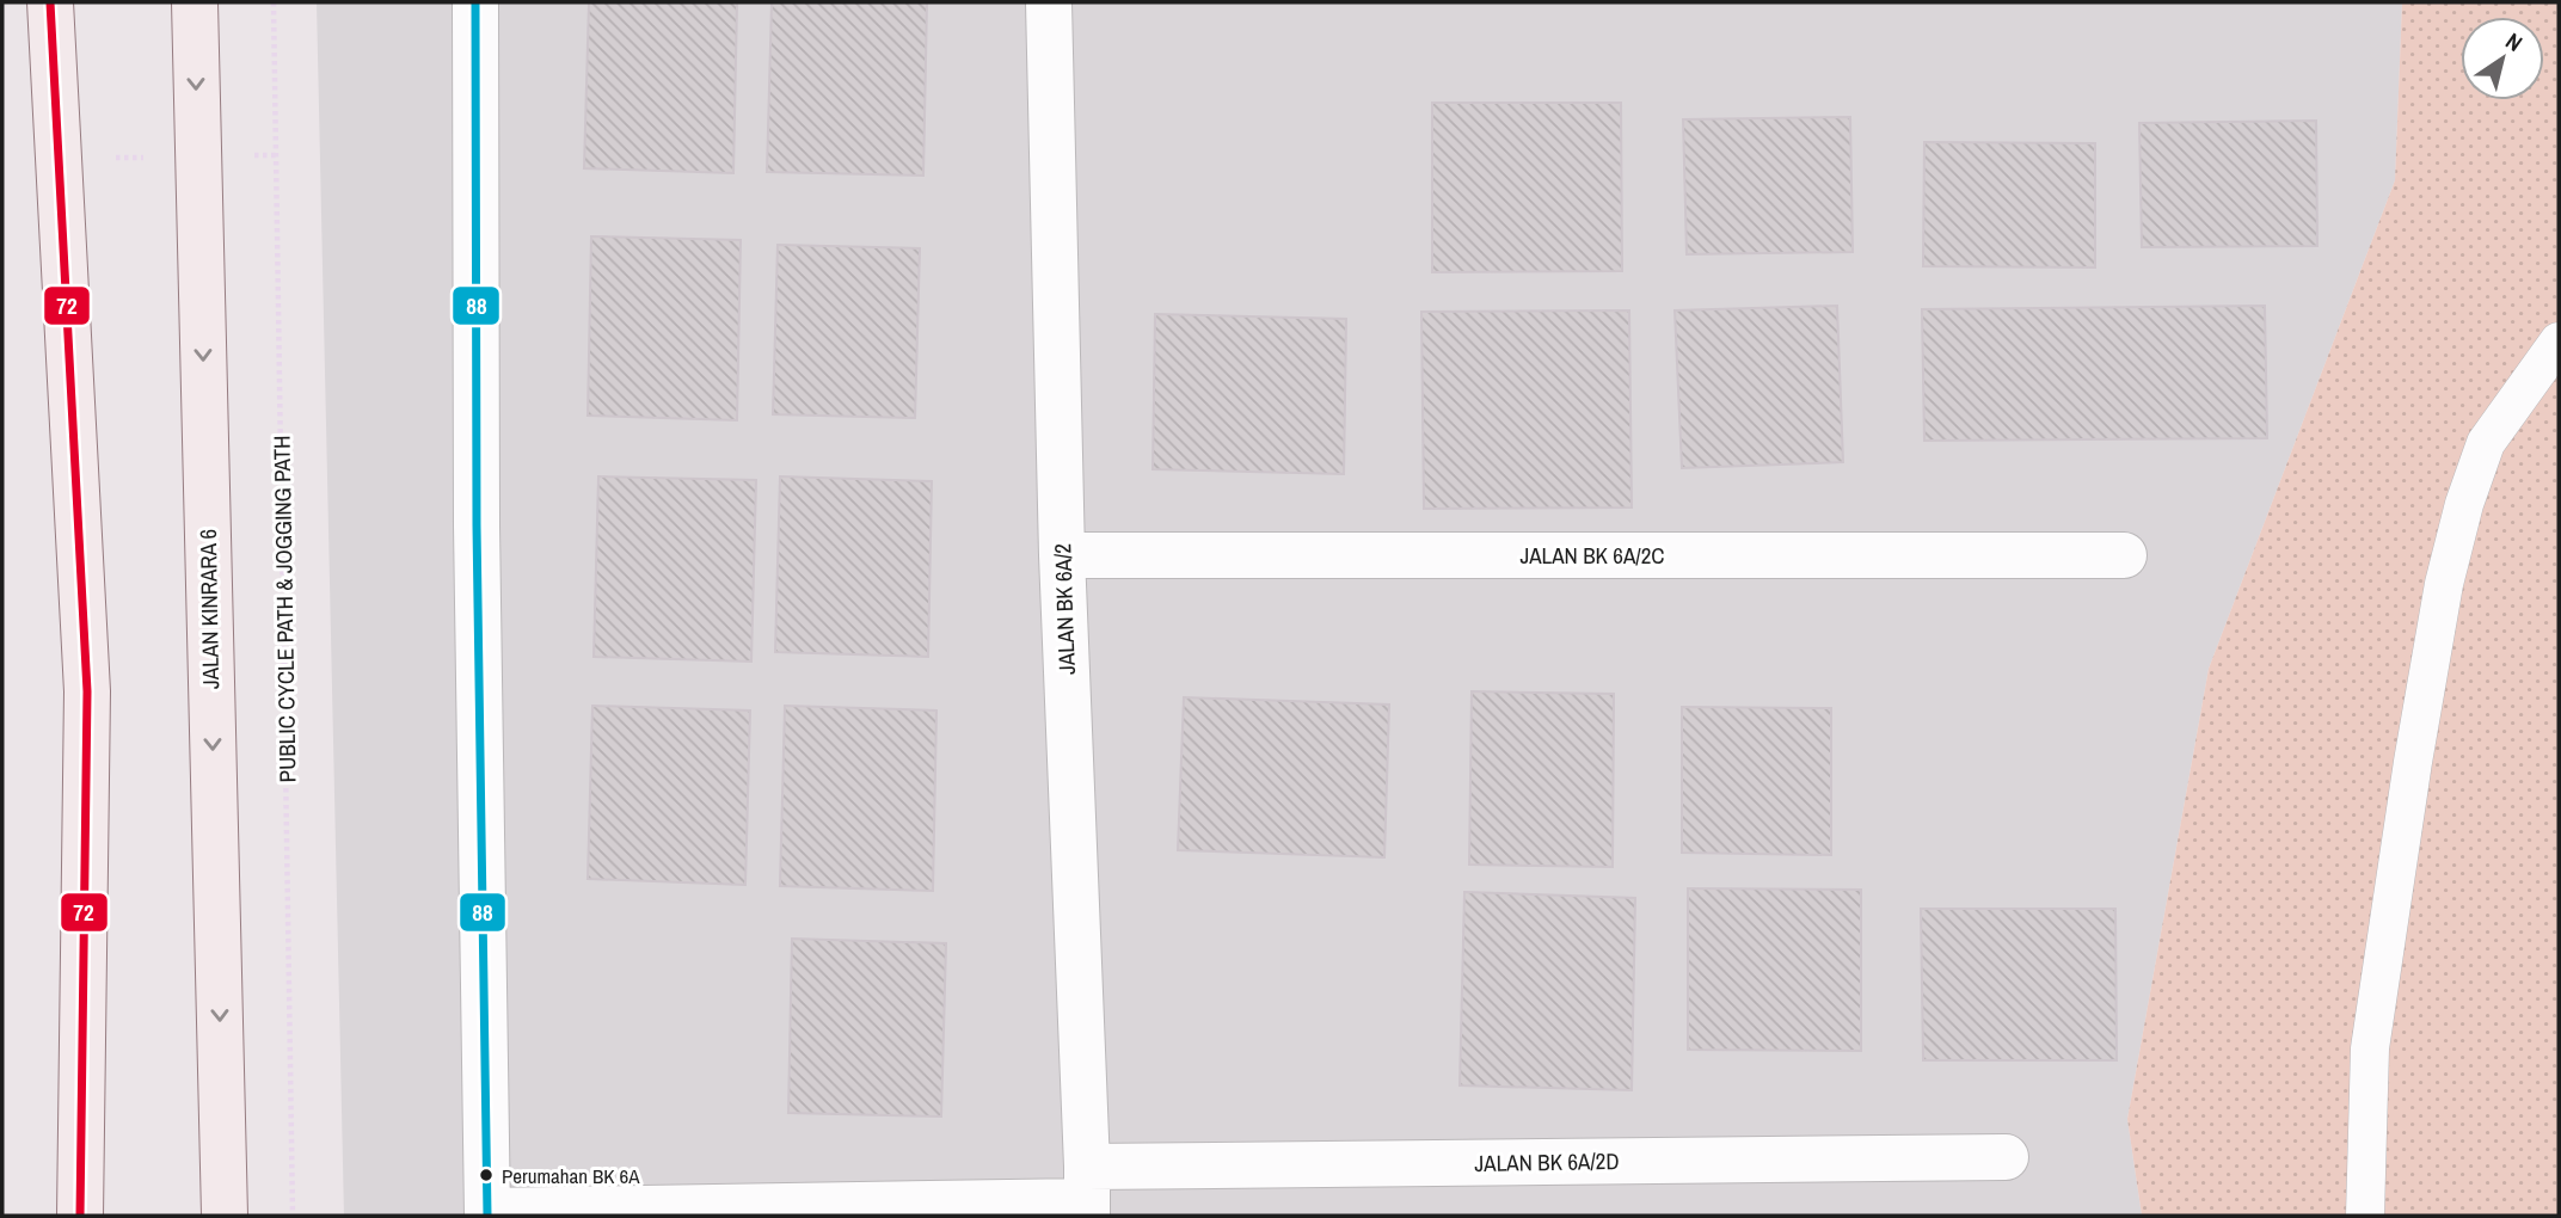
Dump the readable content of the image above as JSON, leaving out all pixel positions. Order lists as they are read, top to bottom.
{
  "streets": {
    "main road": ["JALAN KINRARA 6"],
    "street": ["JALAN BK 6A/2C", "JALAN BK 6A/2", "JALAN BK 6A/2D"],
    "path": ["PUBLIC CYCLE PATH & JOGGING PATH"]
  },
  "crossings": [
    ["JALAN BK 6A/2C", "JALAN BK 6A/2"],
    ["JALAN BK 6A/2", "JALAN BK 6A/2D"]
  ],
  "places": ["Perumahan BK 6A"],
  "lines": ["transit line 72", "transit line 88"],
  "north": "top right"
}
